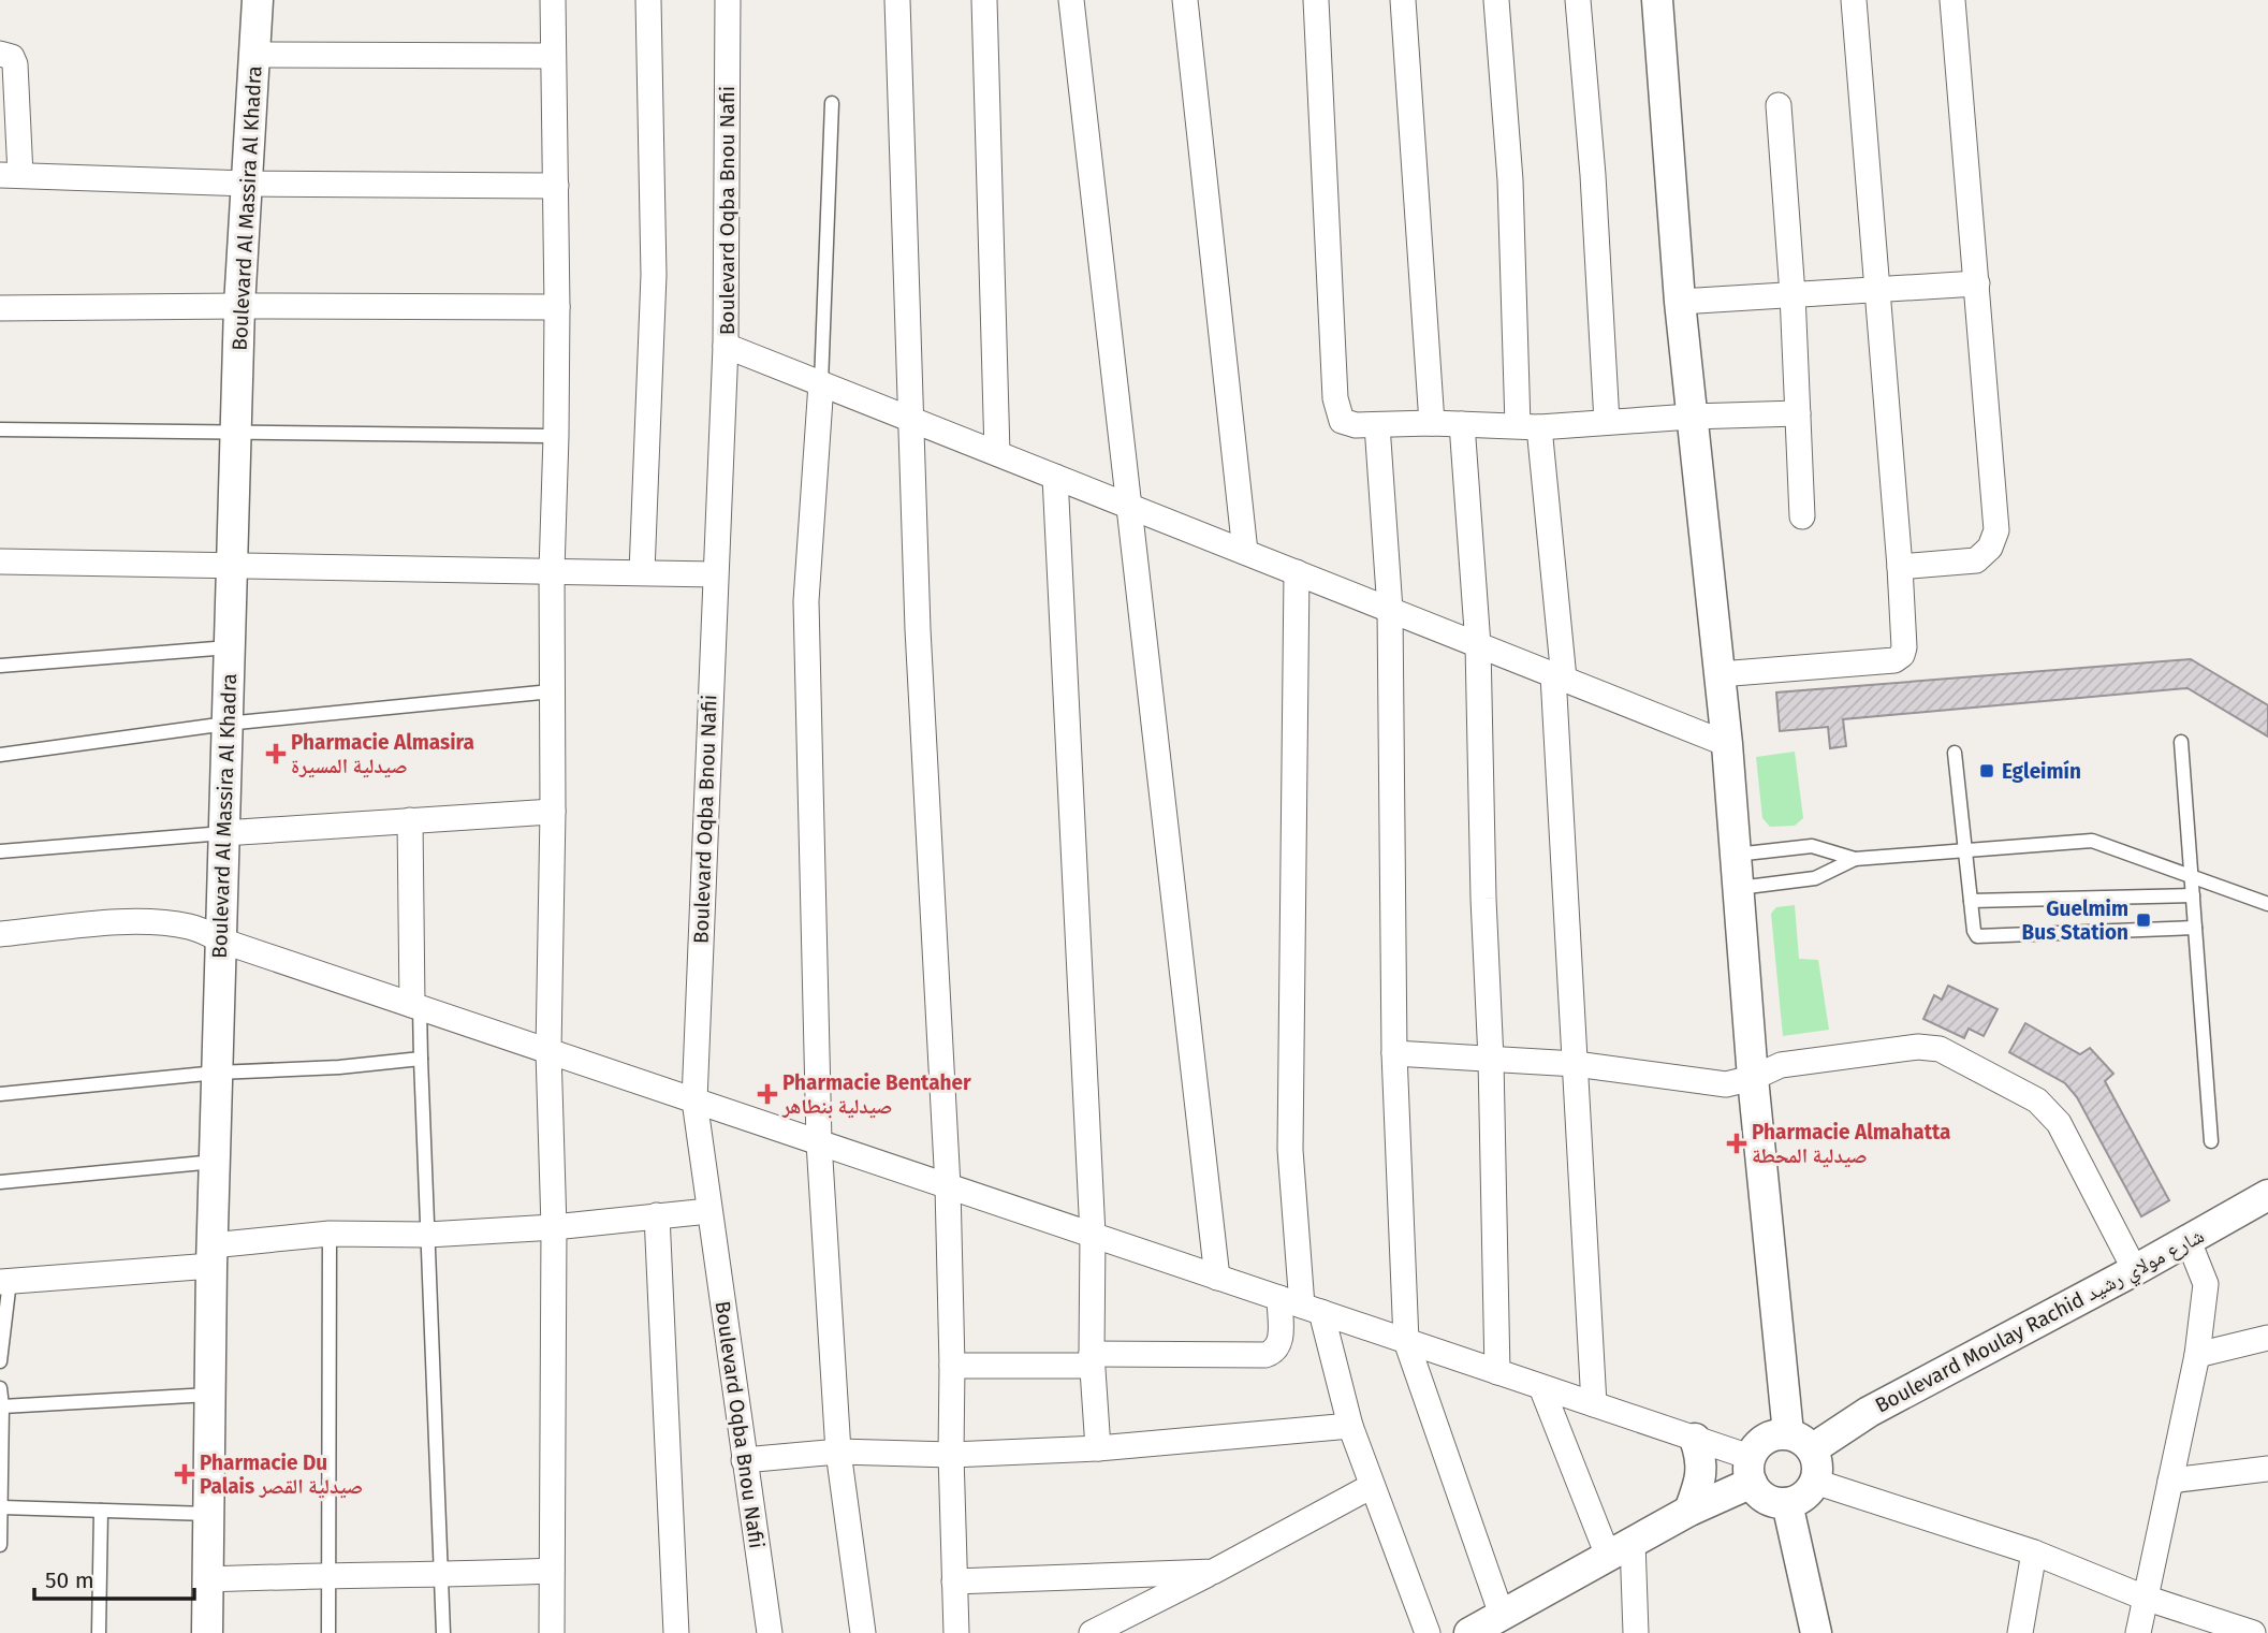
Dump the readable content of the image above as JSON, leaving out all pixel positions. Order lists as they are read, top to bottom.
{
  "streets": {
    "street": ["Boulevard Al Massira Al Khadra", "Boulevard Oqba Bnou Nafii", "Boulevard Moulay Rachid شارع مولاي رشيد"]
  },
  "places": {
    "health": [
      "Pharmacie Almasira صيدلية المسيرة",
      "Pharmacie Bentaher صيدلية بنطاهر",
      "Pharmacie Almahatta صيدلية المحطة",
      "Pharmacie Du Palais صيدلية القصر"
    ],
    "transit": ["Egleimín", "Guelmim Bus Station"]
  },
  "scale_bar": "50 m"
}
